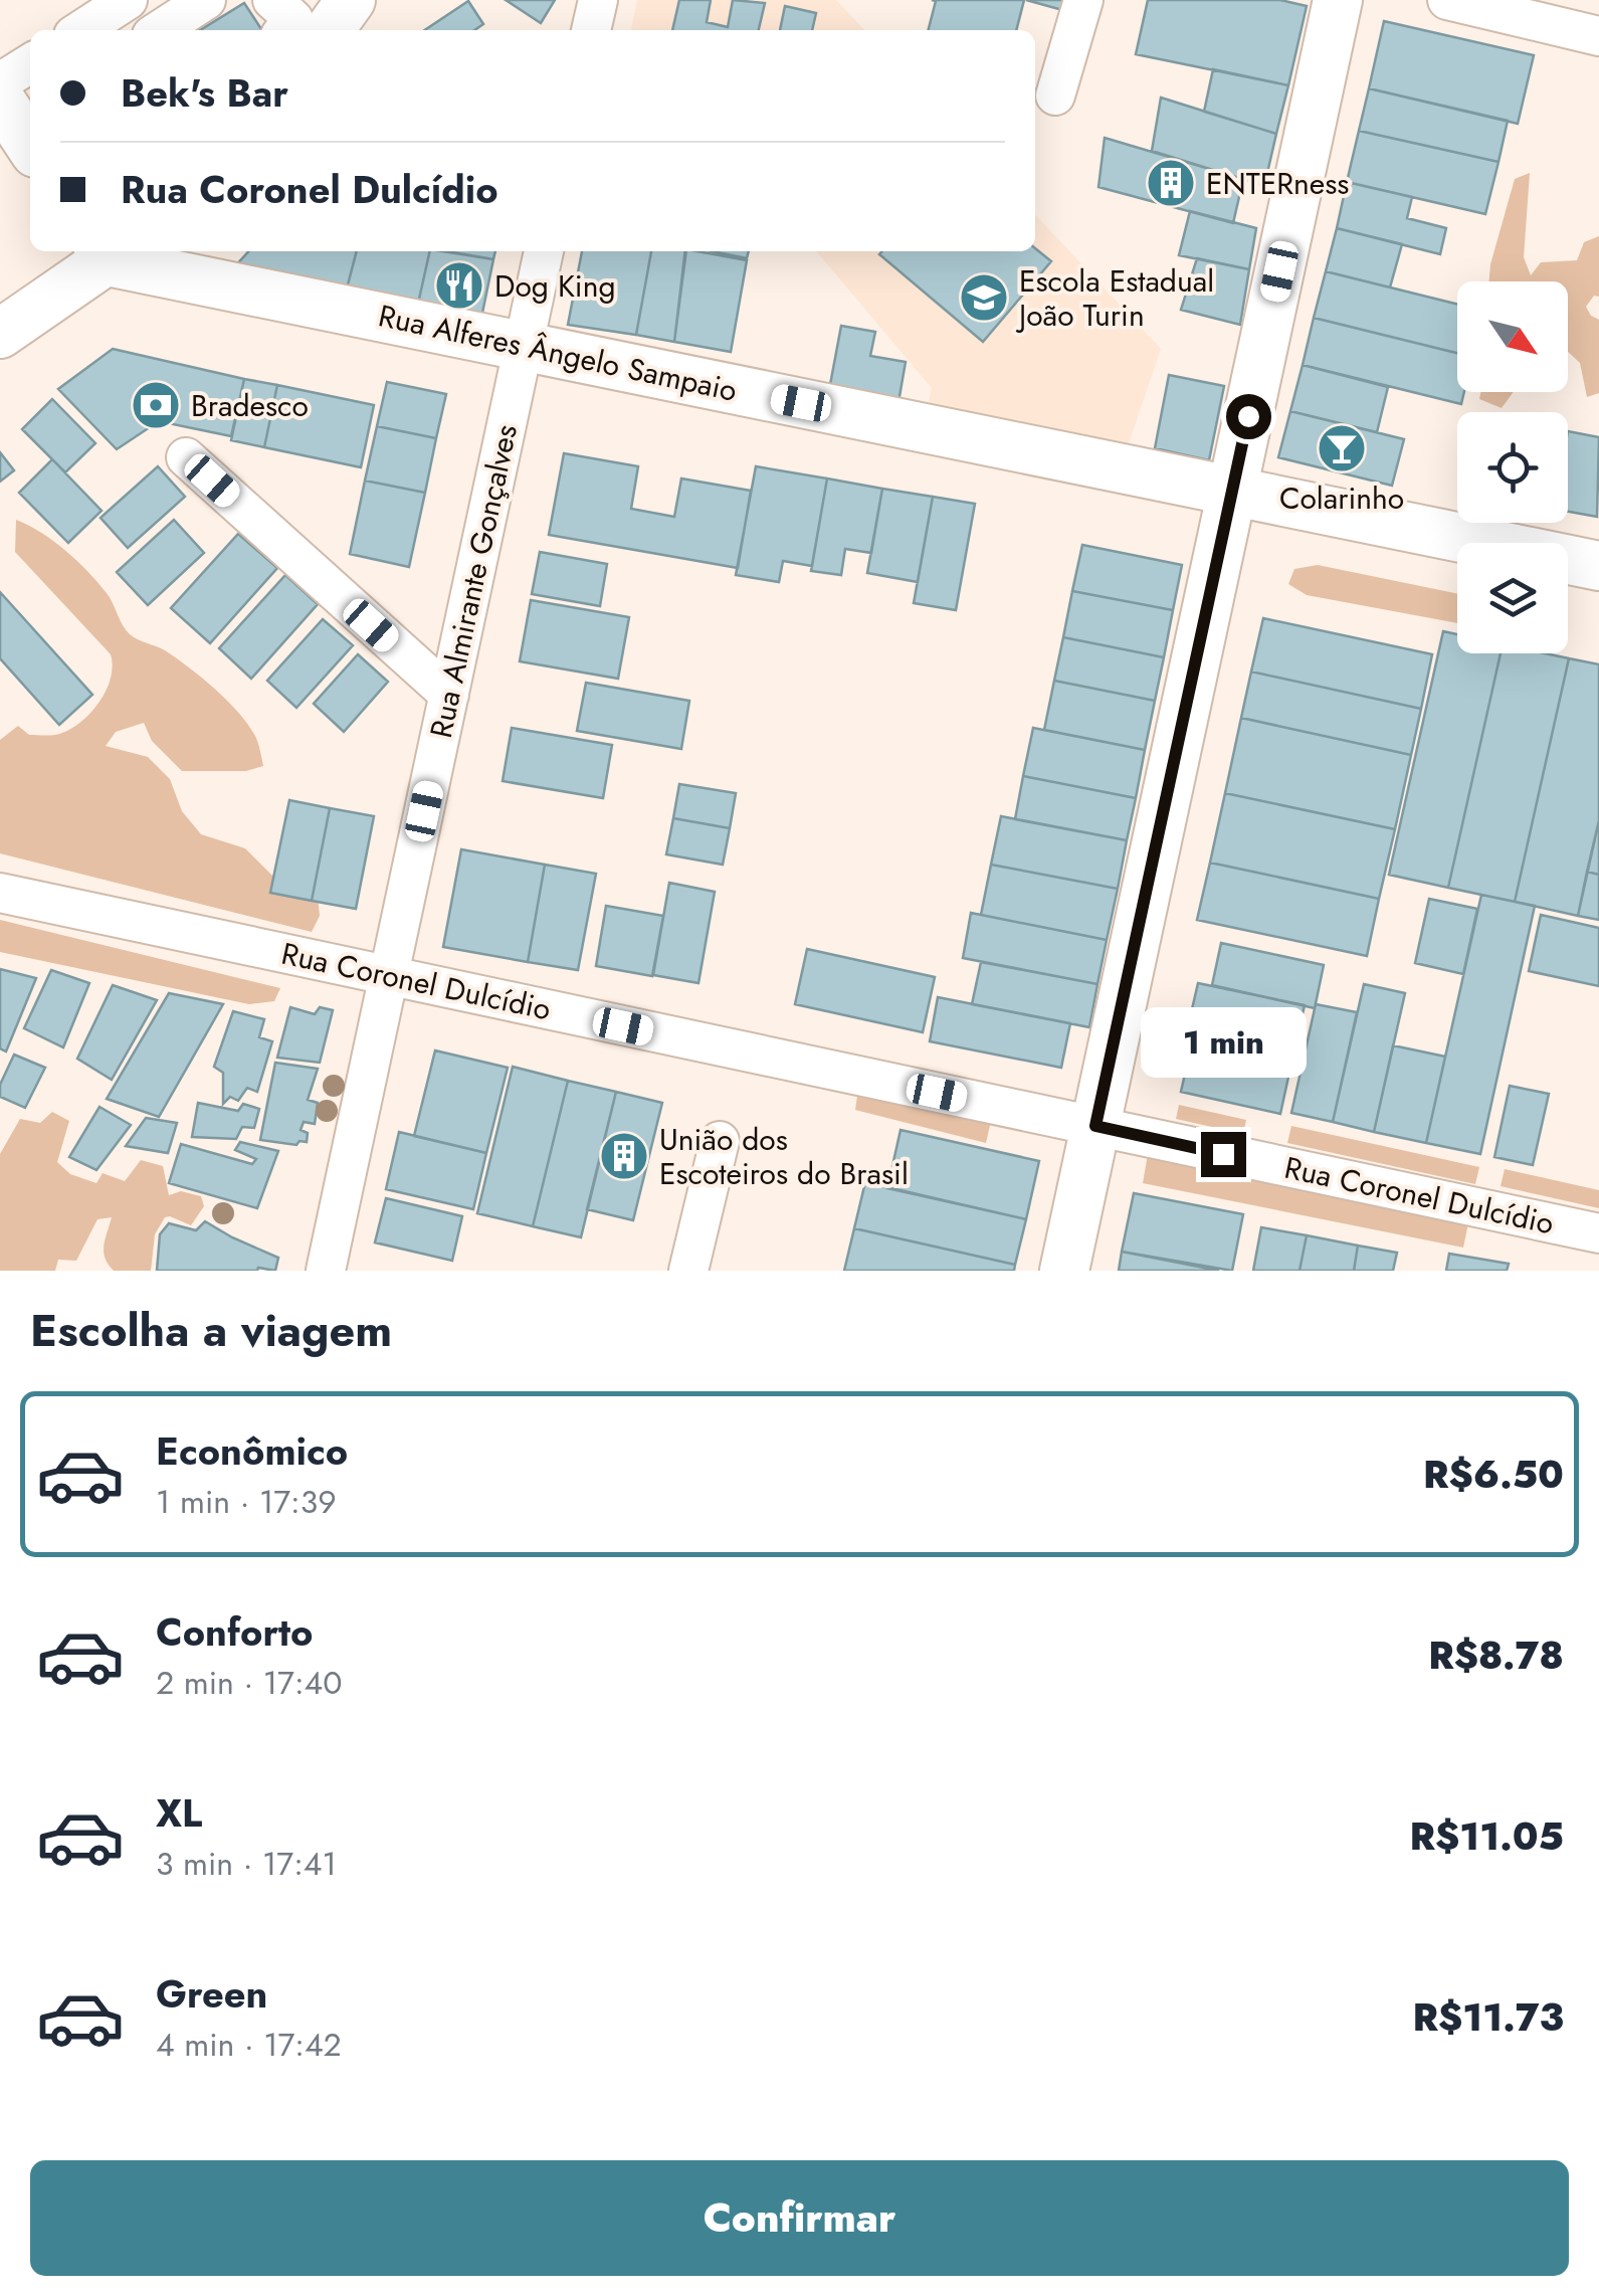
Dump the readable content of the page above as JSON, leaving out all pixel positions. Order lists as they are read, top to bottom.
{
  "streets": {
    "main road": ["Rua Alferes Ângelo Sampaio"],
    "street": ["Rua Almirante Gonçalves", "Rua Coronel Dulcídio"]
  },
  "crossings": [
    ["Rua Alferes Ângelo Sampaio", "Rua Almirante Gonçalves"],
    ["Rua Almirante Gonçalves", "Rua Coronel Dulcídio"]
  ],
  "places": {
    "building": ["ENTERness", "União dos Escoteiros do Brasil"],
    "restaurant": ["Dog King"],
    "school or university": ["Escola Estadual João Turin"],
    "bank": ["Bradesco"],
    "bar": ["Colarinho"]
  },
  "north": "bottom right",
  "page": {
    "banner": ["Bek's Bar", "Rua Coronel Dulcídio"],
    "bubble": "1 min",
    "heading": "Escolha a viagem",
    "list": [
      {
        "name": "Econômico",
        "note": "1 min · 17:39",
        "value": "R$6.50"
      },
      {
        "name": "Conforto",
        "note": "2 min · 17:40",
        "value": "R$8.78"
      },
      {
        "name": "XL",
        "note": "3 min · 17:41",
        "value": "R$11.05"
      },
      {
        "name": "Green",
        "note": "4 min · 17:42",
        "value": "R$11.73"
      }
    ],
    "buttons": "Confirmar"
  }
}
